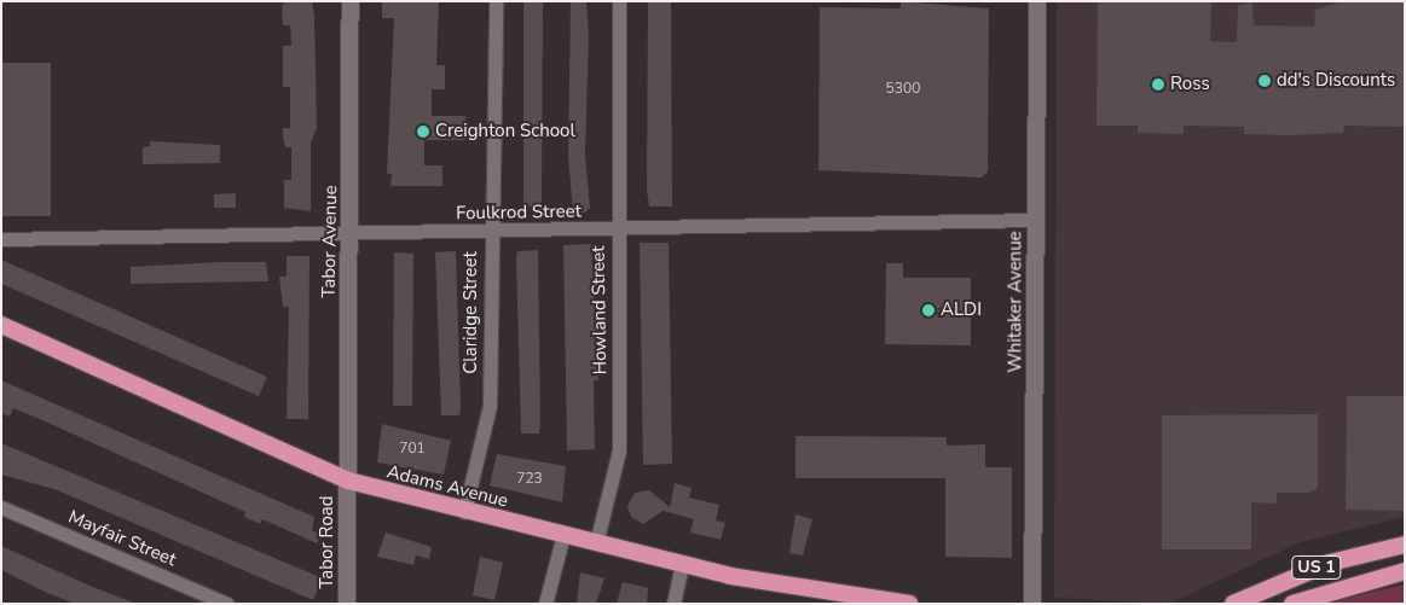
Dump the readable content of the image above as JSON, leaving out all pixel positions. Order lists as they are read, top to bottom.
{
  "streets": {
    "highway": ["Adams Avenue", "US 1"],
    "street": [
      "Foulkrod Street",
      "Tabor Avenue",
      "Whitaker Avenue",
      "Howland Street",
      "Claridge Street",
      "Mayfair Street",
      "Tabor Road"
    ]
  },
  "crossings": [
    ["Foulkrod Street", "Tabor Avenue"],
    ["Foulkrod Street", "Whitaker Avenue"],
    ["Foulkrod Street", "Howland Street"],
    ["Foulkrod Street", "Claridge Street"],
    ["Tabor Avenue", "Adams Avenue"],
    ["Tabor Avenue", "Tabor Road"],
    ["Howland Street", "Adams Avenue"],
    ["Claridge Street", "Adams Avenue"],
    ["Adams Avenue", "Tabor Road"]
  ],
  "places": [
    "dd's Discounts",
    "Ross",
    "Creighton School",
    "ALDI"
  ],
  "house_numbers": ["5300", "701", "723"]
}
